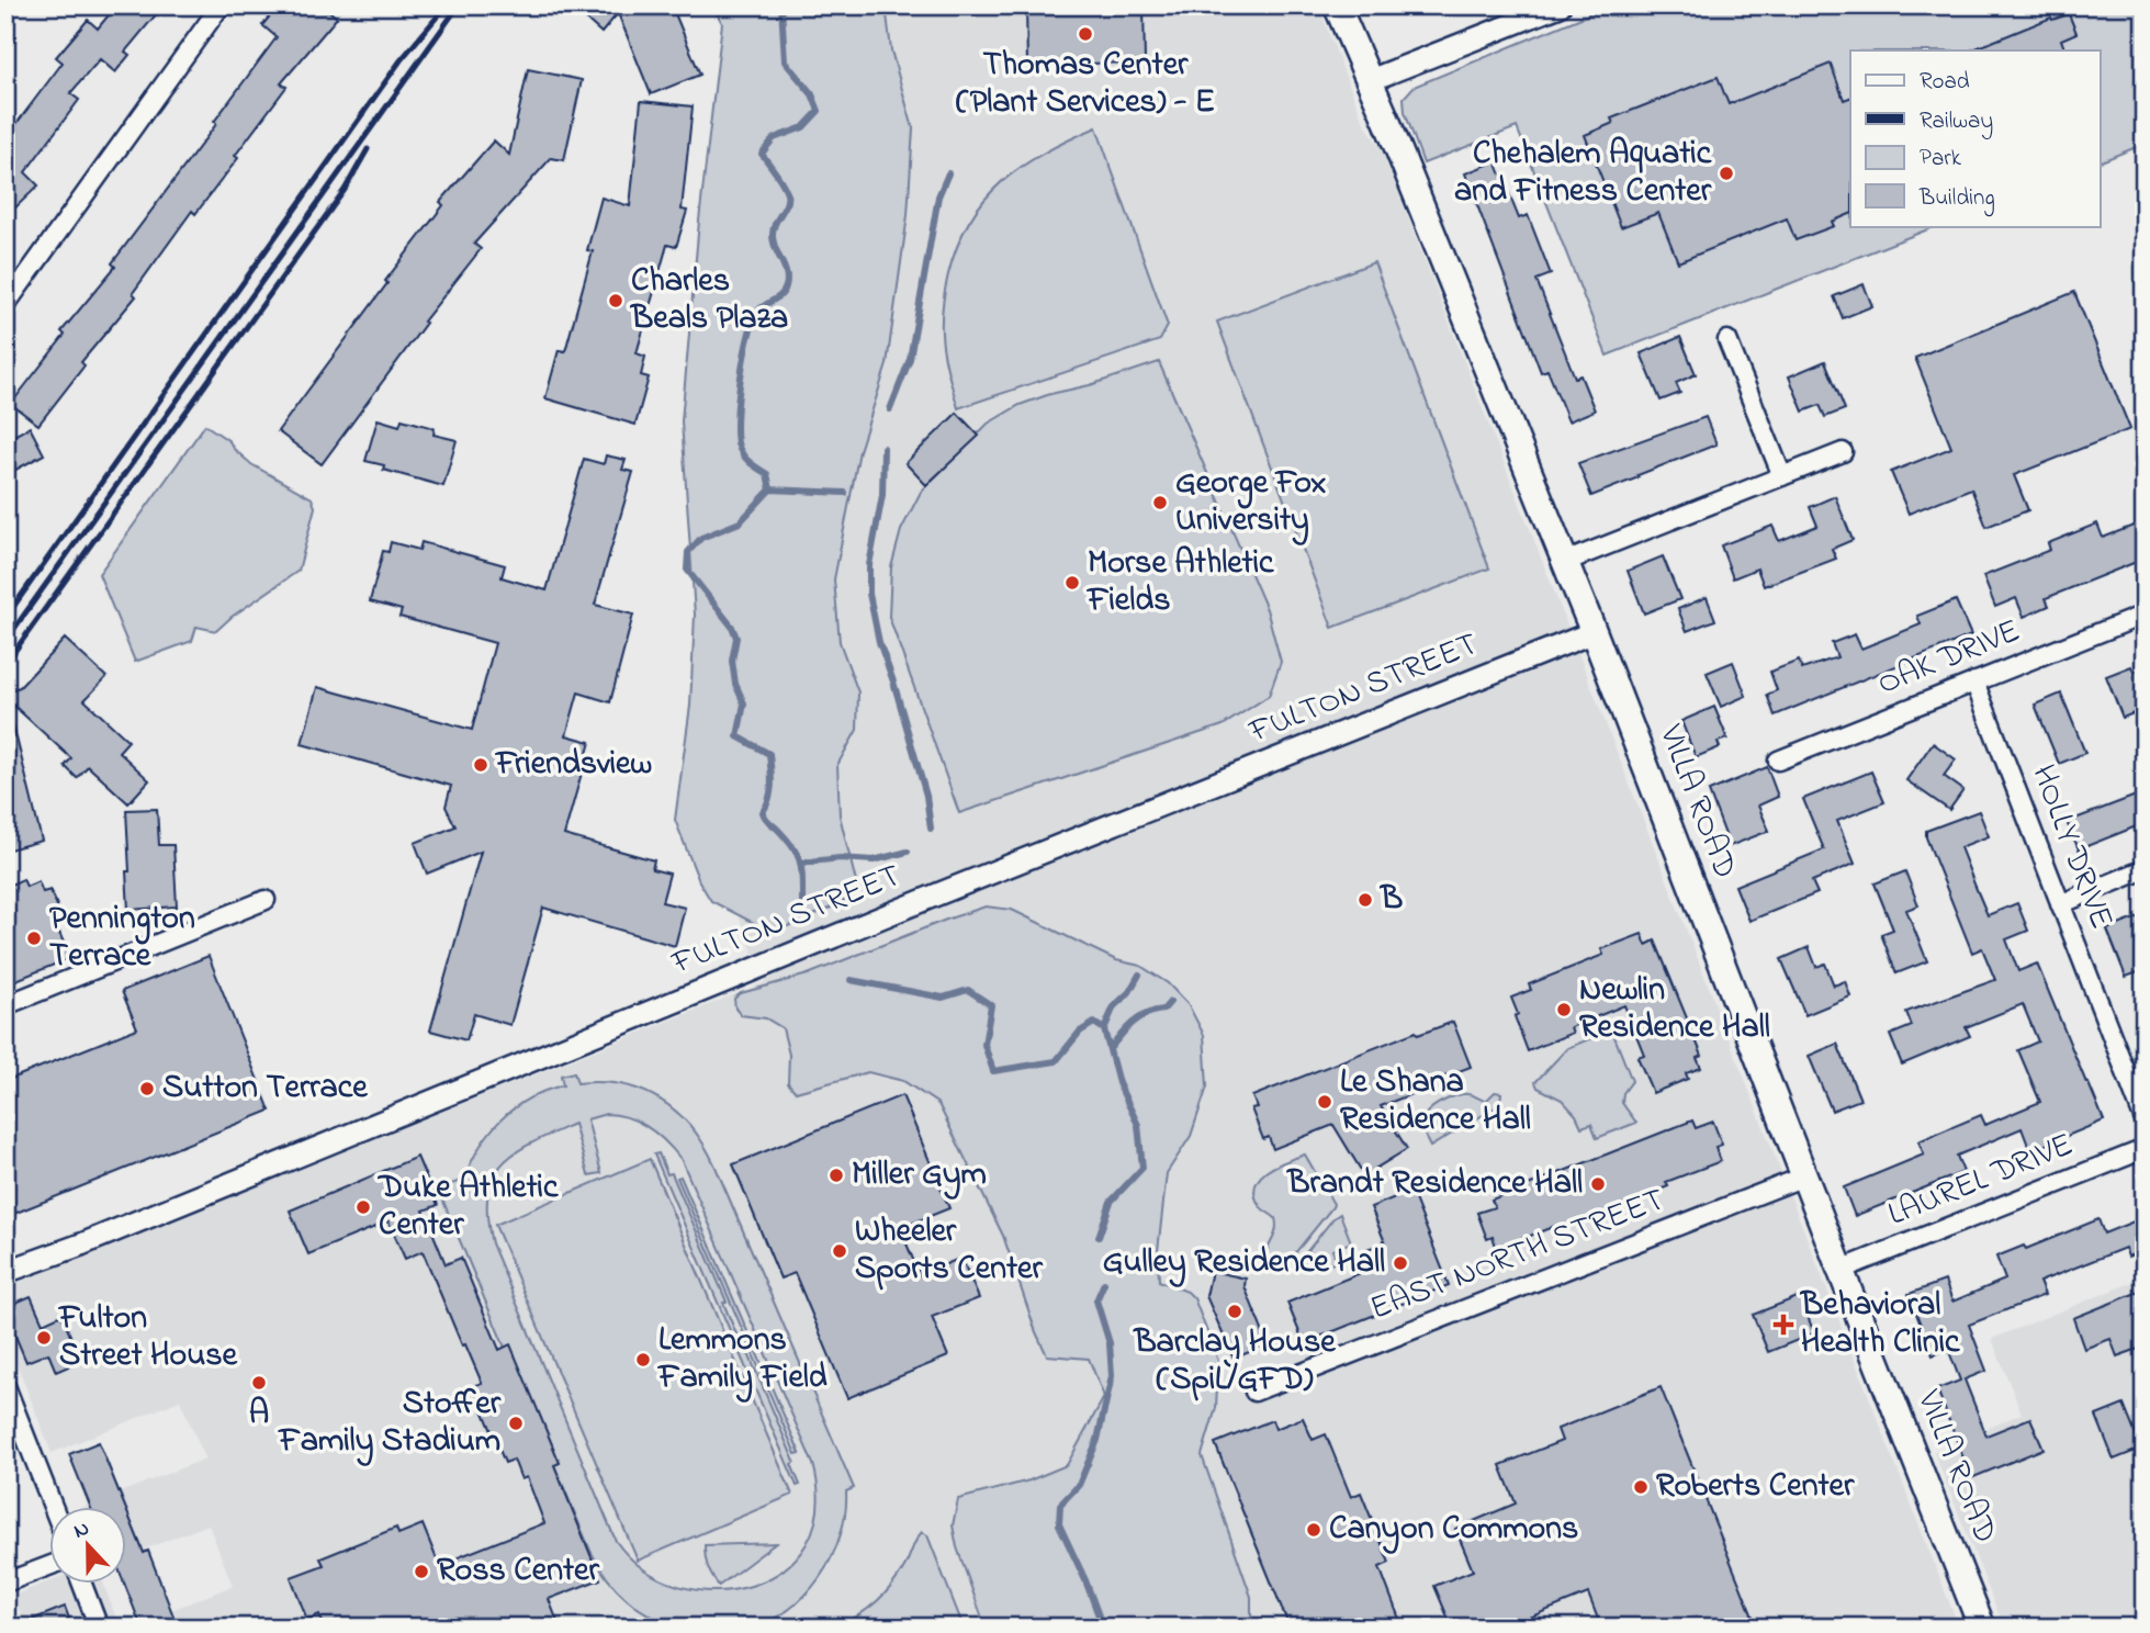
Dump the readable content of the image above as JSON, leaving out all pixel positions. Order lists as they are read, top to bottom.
{
  "streets": {
    "main road": ["VILLA ROAD"],
    "street": [
      "OAK DRIVE",
      "FULTON STREET",
      "HOLLY DRIVE",
      "LAUREL DRIVE",
      "EAST NORTH STREET"
    ]
  },
  "crossings": [
    ["OAK DRIVE", "HOLLY DRIVE"],
    ["FULTON STREET", "VILLA ROAD"],
    ["VILLA ROAD", "LAUREL DRIVE"],
    ["VILLA ROAD", "EAST NORTH STREET"]
  ],
  "places": {
    "other": [
      "Thomas Center (Plant Services) - E",
      "Chehalem Aquatic and Fitness Center",
      "Charles Beals Plaza",
      "George Fox University",
      "Morse Athletic Fields",
      "Friendsview",
      "B",
      "Pennington Terrace",
      "Newlin Residence Hall",
      "Sutton Terrace",
      "Le Shana Residence Hall",
      "Miller Gym",
      "Brandt Residence Hall",
      "Duke Athletic Center",
      "Wheeler Sports Center",
      "Gulley Residence Hall",
      "Barclay House (SpiL/GFD)",
      "Fulton Street House",
      "Lemmons Family Field",
      "A",
      "Stoffer Family Stadium",
      "Roberts Center",
      "Canyon Commons",
      "Ross Center"
    ],
    "health": ["Behavioral Health Clinic"]
  },
  "legend": [
    "Road",
    "Railway",
    "Park",
    "Building"
  ],
  "north": "top"
}
